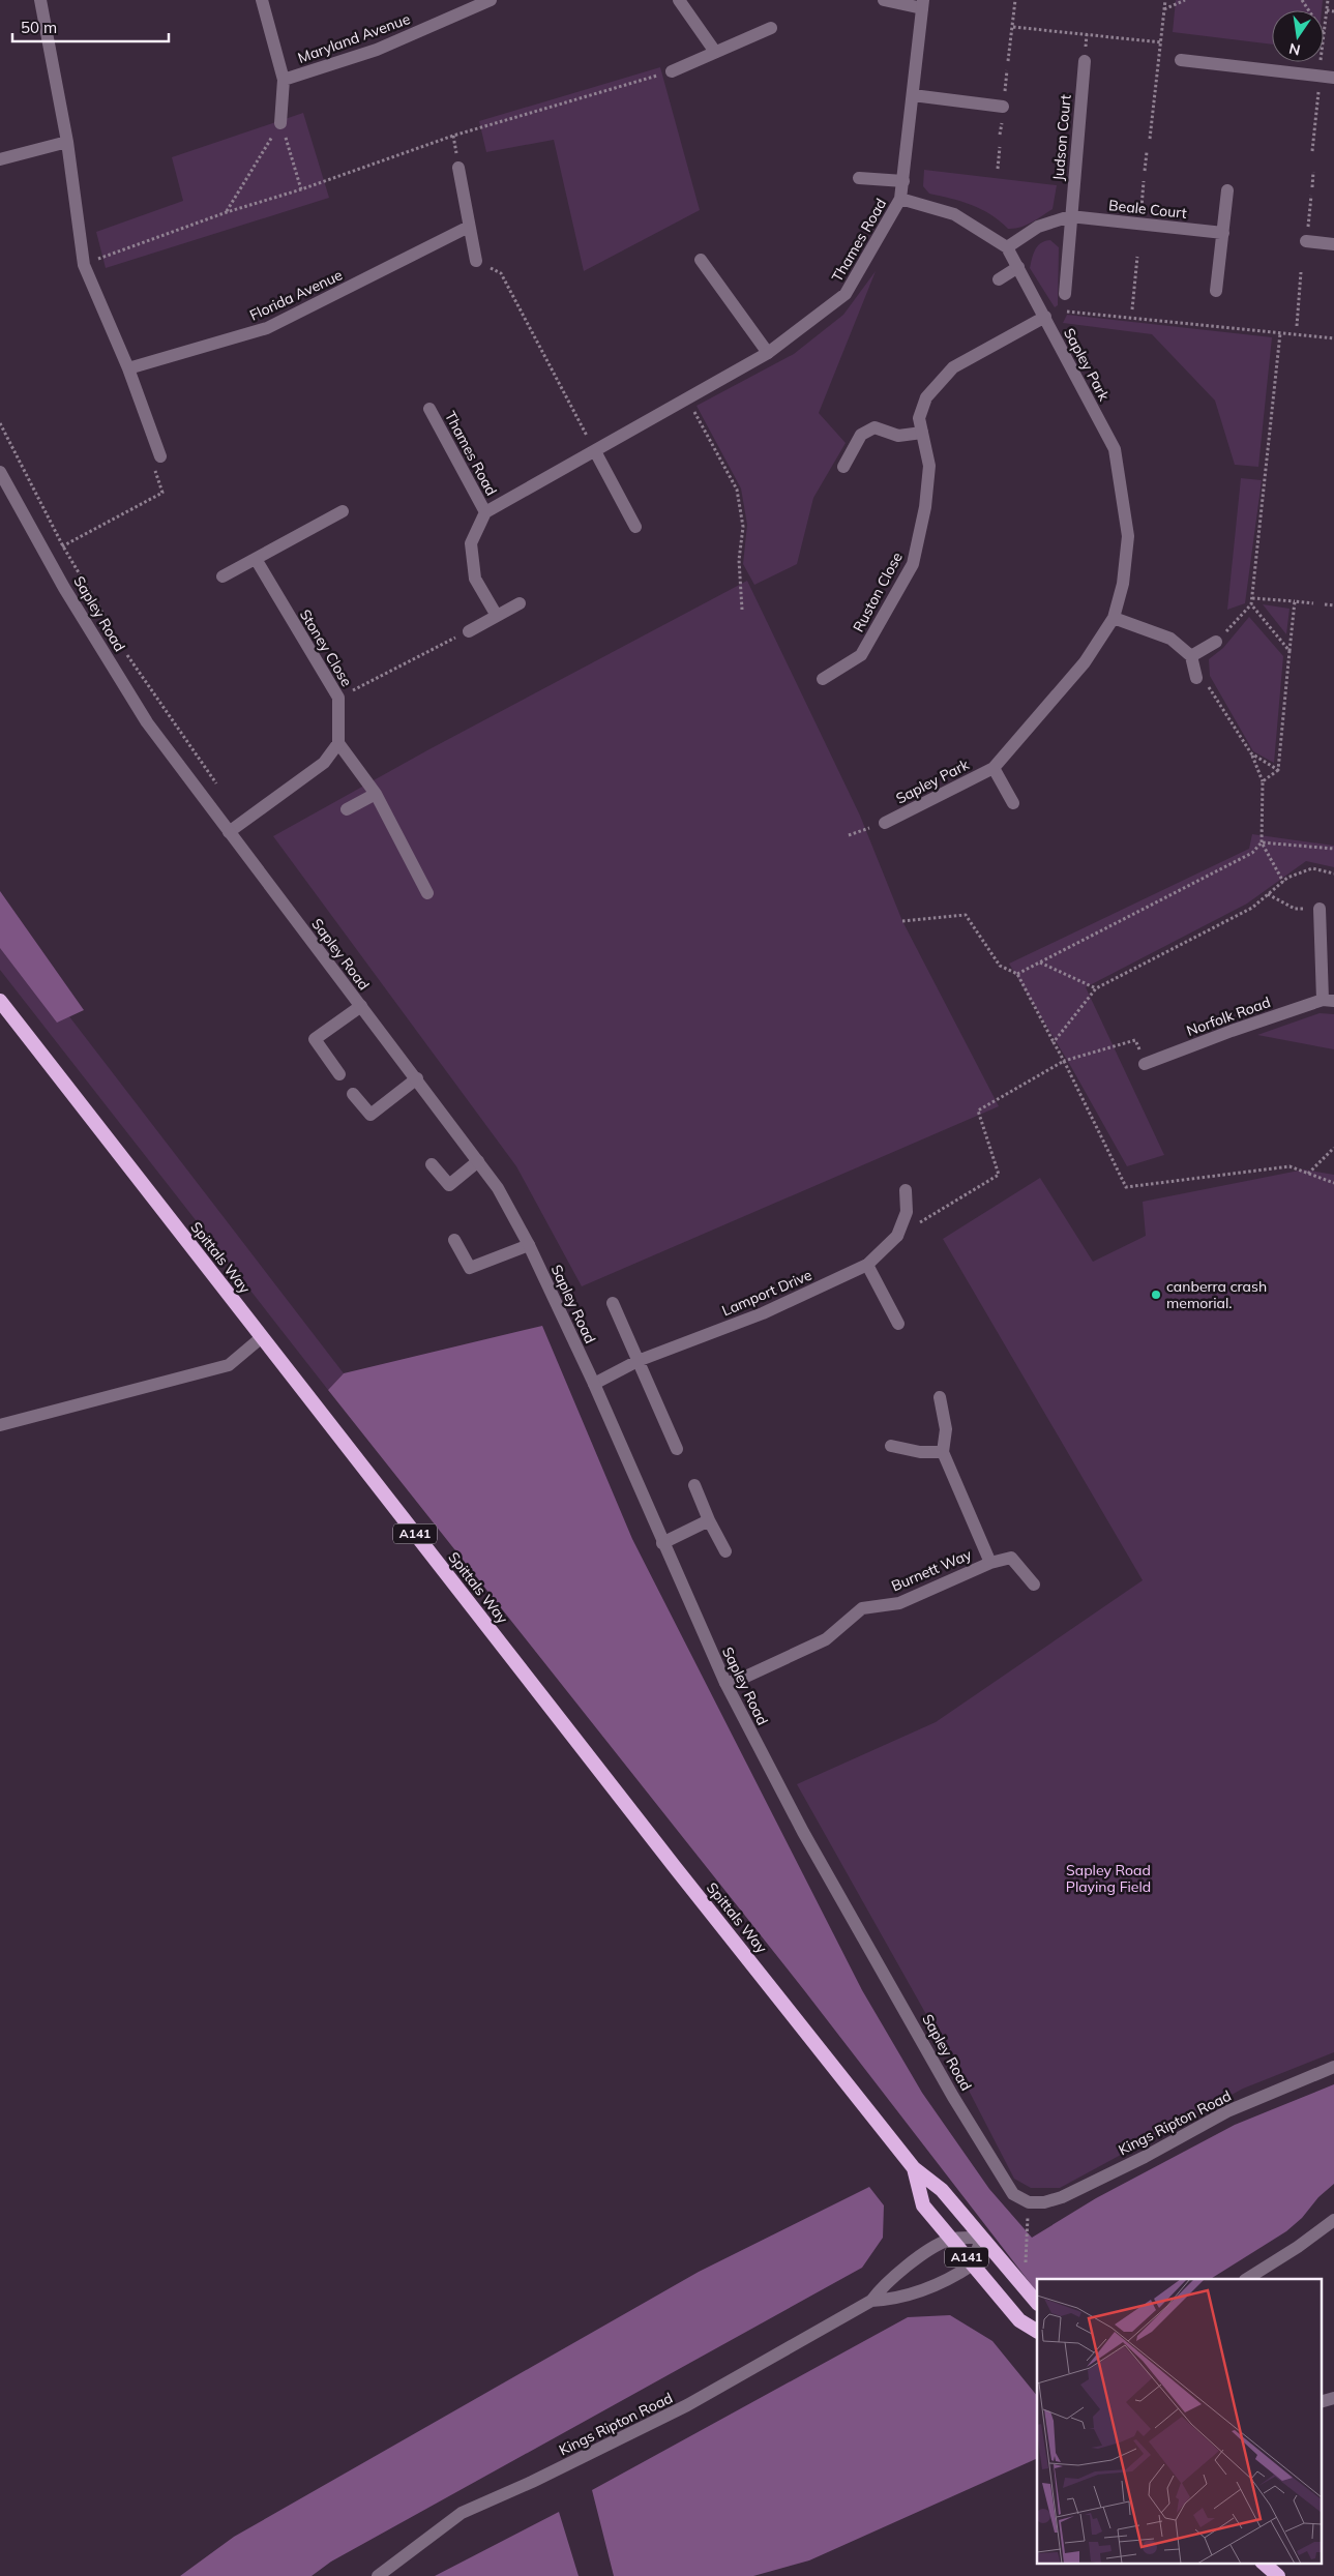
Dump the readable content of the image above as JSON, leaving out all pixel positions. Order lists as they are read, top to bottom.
{
  "streets": {
    "highway": ["Spittals Way", "A141"],
    "street": [
      "Maryland Avenue",
      "Judson Court",
      "Beale Court",
      "Thames Road",
      "Florida Avenue",
      "Sapley Park",
      "Ruston Close",
      "Sapley Road",
      "Stoney Close",
      "Norfolk Road",
      "Lamport Drive",
      "Burnett Way",
      "Kings Ripton Road"
    ]
  },
  "crossings": [
    ["Judson Court", "Beale Court"],
    ["Beale Court", "Sapley Park"],
    ["Thames Road", "Sapley Park"],
    ["Sapley Park", "Ruston Close"],
    ["Sapley Road", "Lamport Drive"],
    ["Sapley Road", "Burnett Way"],
    ["Sapley Road", "Kings Ripton Road"],
    ["Spittals Way", "Kings Ripton Road"]
  ],
  "parks": ["Sapley Road Playing Field"],
  "places": ["canberra crash memorial."],
  "scale_bar": "50 m",
  "north": "bottom"
}
